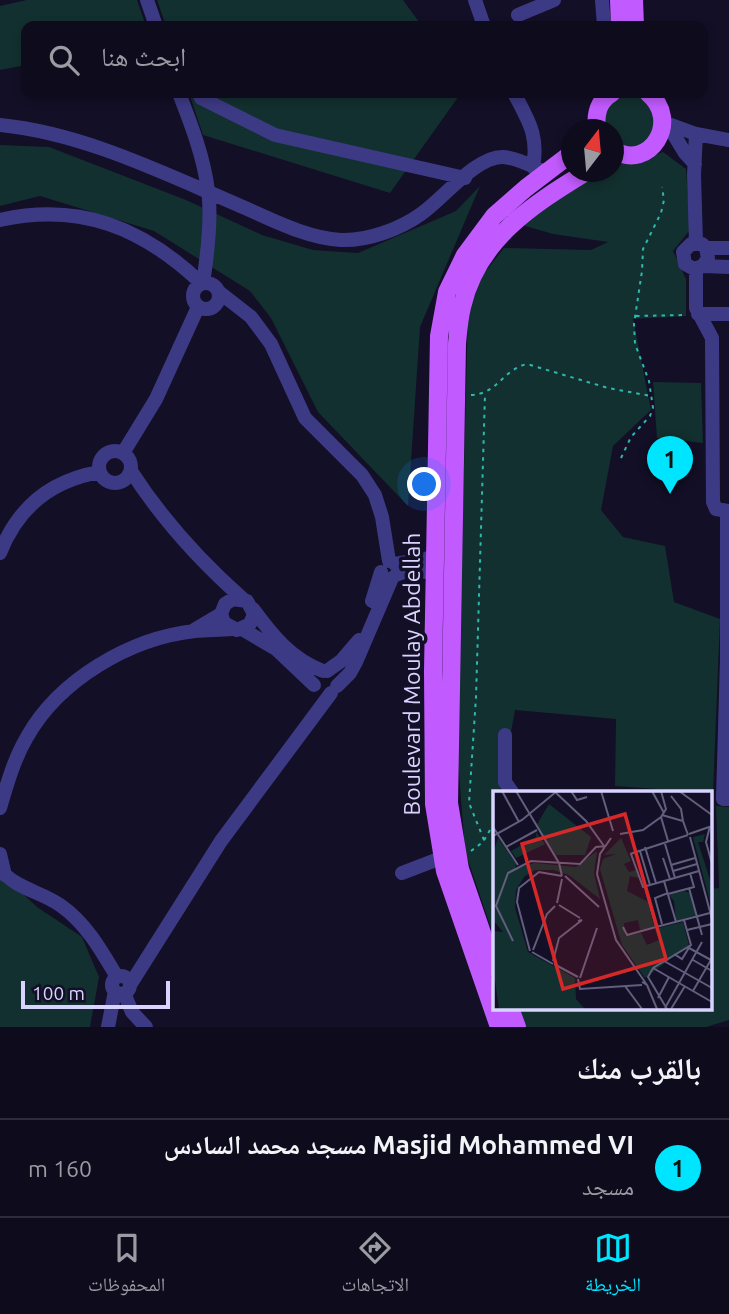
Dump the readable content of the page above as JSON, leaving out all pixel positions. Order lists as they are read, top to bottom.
{
  "streets": {
    "main road": ["Boulevard Moulay Abdellah"]
  },
  "scale_bar": "100 m",
  "north": "top",
  "page": {
    "search": "ابحث هنا",
    "pins": "1",
    "scale": "100 m",
    "heading": "بالقرب منك",
    "list": [
      {
        "mark": "1",
        "name": "Masjid Mohammed VI مسجد محمد السادس",
        "note": "مسجد",
        "value": "160 m"
      }
    ],
    "nav": ["الخريطة", "الاتجاهات", "المحفوظات"]
  }
}
